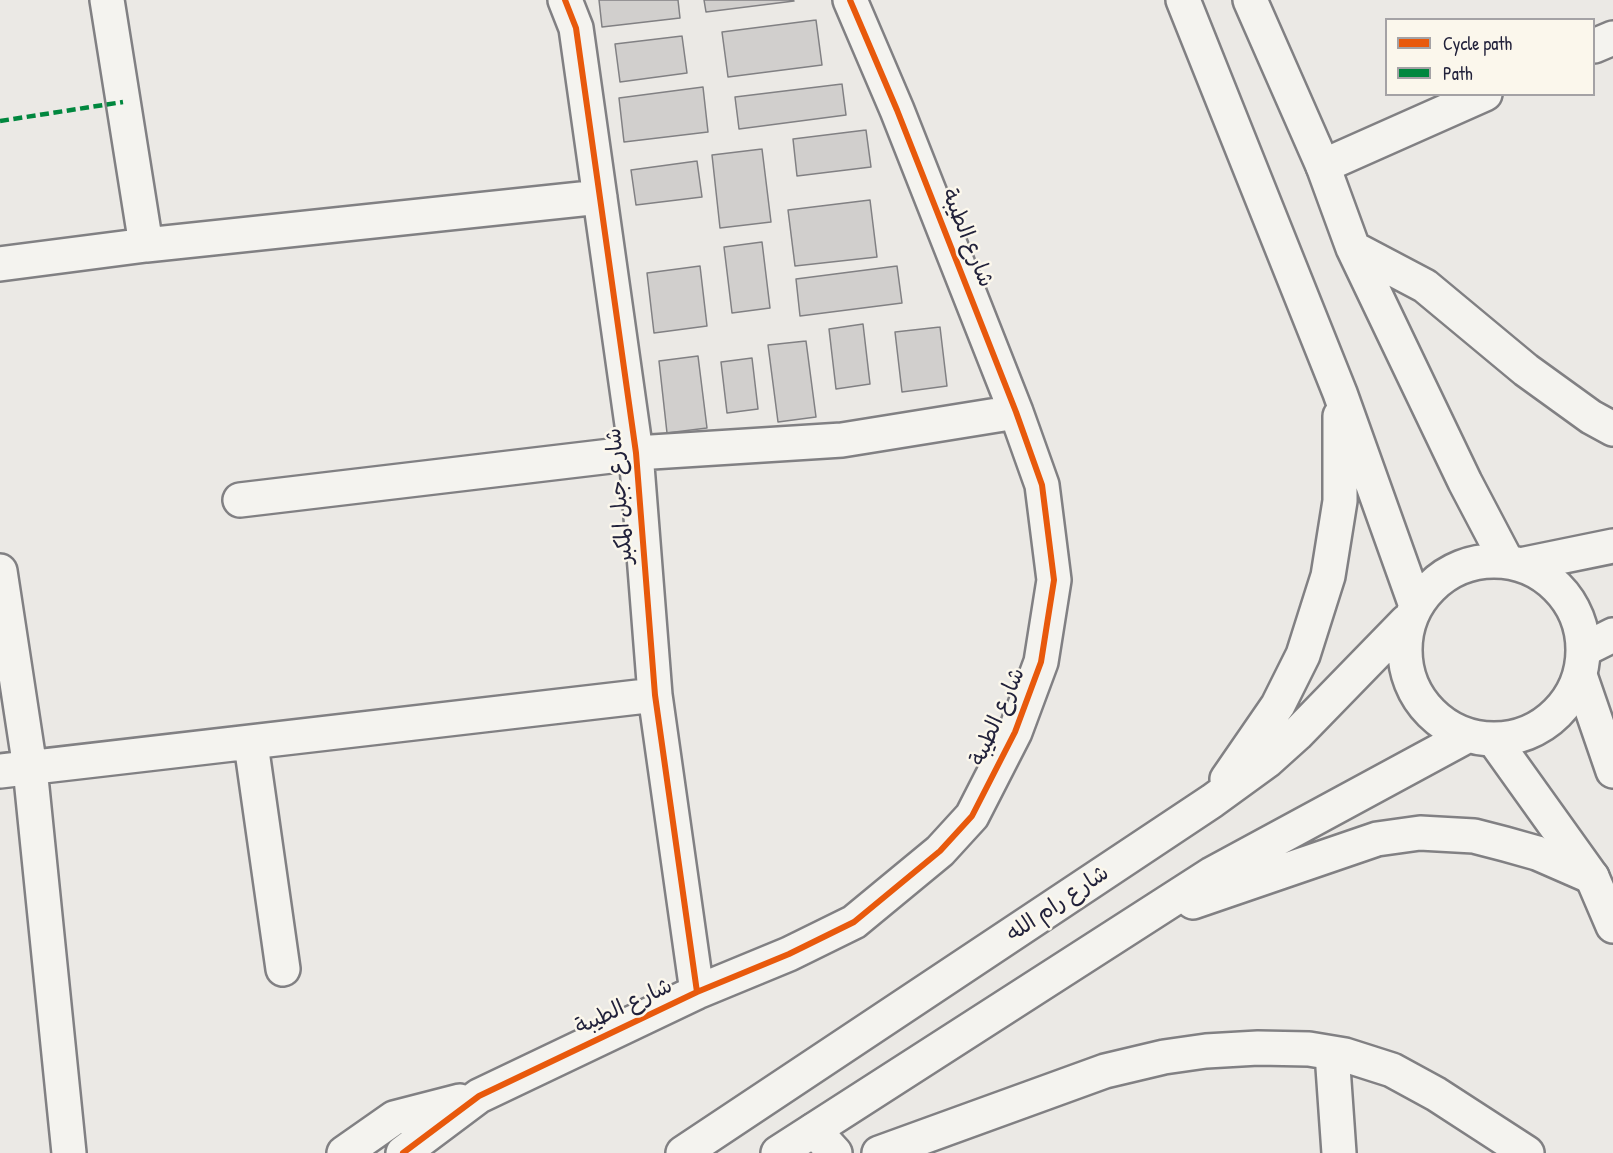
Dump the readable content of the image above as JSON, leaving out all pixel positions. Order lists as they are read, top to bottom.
{
  "streets": {
    "street": ["شارع الطيبة", "شارع جبل المكبر", "شارع رام الله"]
  },
  "crossings": [
    ["شارع الطيبة", "شارع جبل المكبر"]
  ],
  "legend": ["Cycle path", "Path"]
}
